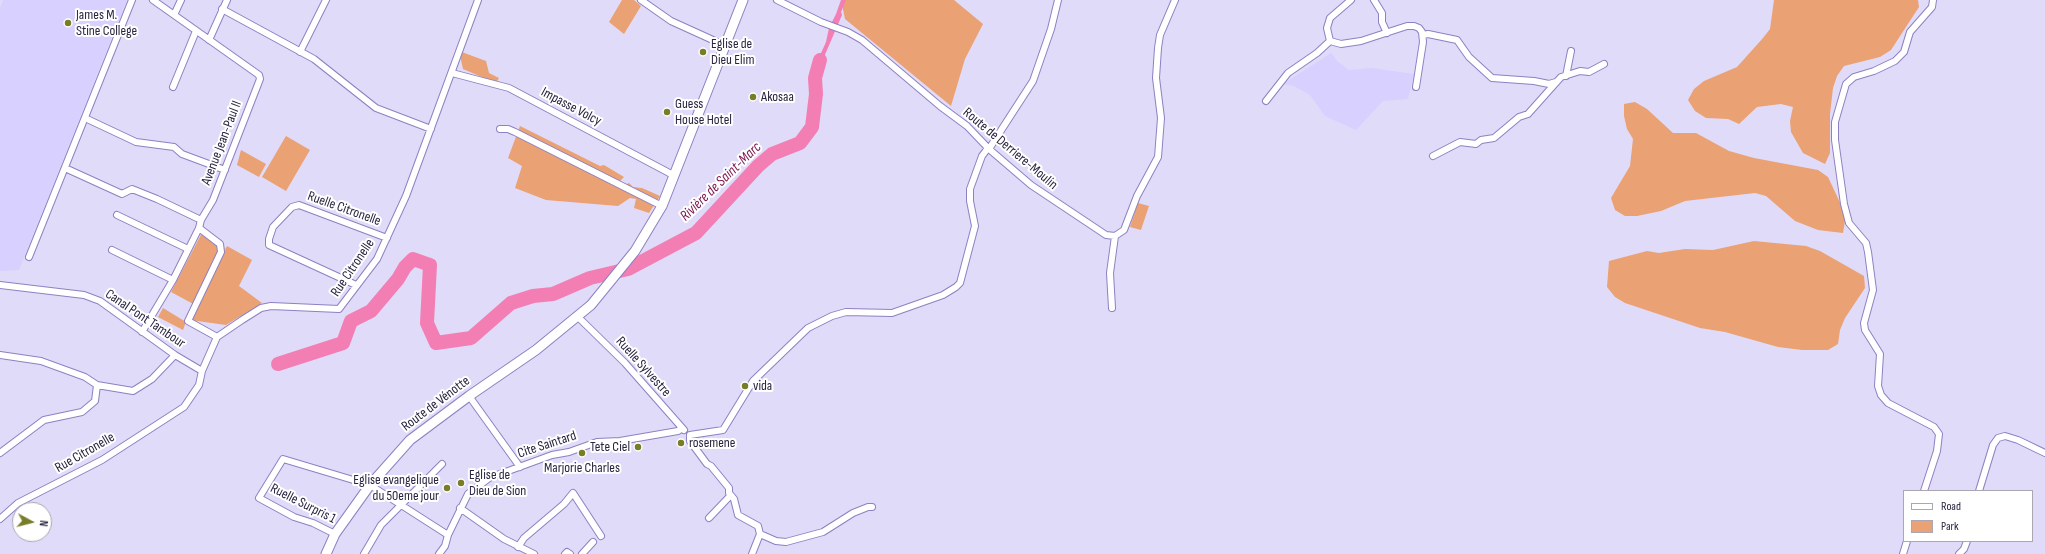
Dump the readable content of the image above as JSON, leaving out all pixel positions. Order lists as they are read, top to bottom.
{
  "streets": {
    "street": [
      "Impasse Volcy",
      "Avenue Jean-Paul II",
      "Route de Derriere-Moulin",
      "Ruelle Citronelle",
      "Rue Citronelle",
      "Canal Pont Tambour",
      "Ruelle Sylvestre",
      "Route de Vénotte",
      "Cite Saintard",
      "Ruelle Surpris 1"
    ]
  },
  "crossings": [
    ["Impasse Volcy", "Rue Citronelle"],
    ["Impasse Volcy", "Route de Vénotte"],
    ["Avenue Jean-Paul II", "Canal Pont Tambour"],
    ["Ruelle Citronelle", "Rue Citronelle"],
    ["Rue Citronelle", "Canal Pont Tambour"],
    ["Ruelle Sylvestre", "Route de Vénotte"],
    ["Ruelle Sylvestre", "Cite Saintard"],
    ["Route de Vénotte", "Ruelle Surpris 1"],
    ["Cite Saintard", "Ruelle Surpris 1"]
  ],
  "water": ["Rivière de Saint-Marc"],
  "places": [
    "James M. Stine College",
    "Eglise de Dieu Elim",
    "Akosaa",
    "Guess House Hotel",
    "vida",
    "rosemene",
    "Tete Ciel",
    "Marjorie Charles",
    "Eglise de Dieu de Sion",
    "Eglise evangelique du 50eme jour"
  ],
  "legend": ["Road", "Park"],
  "north": "right"
}
